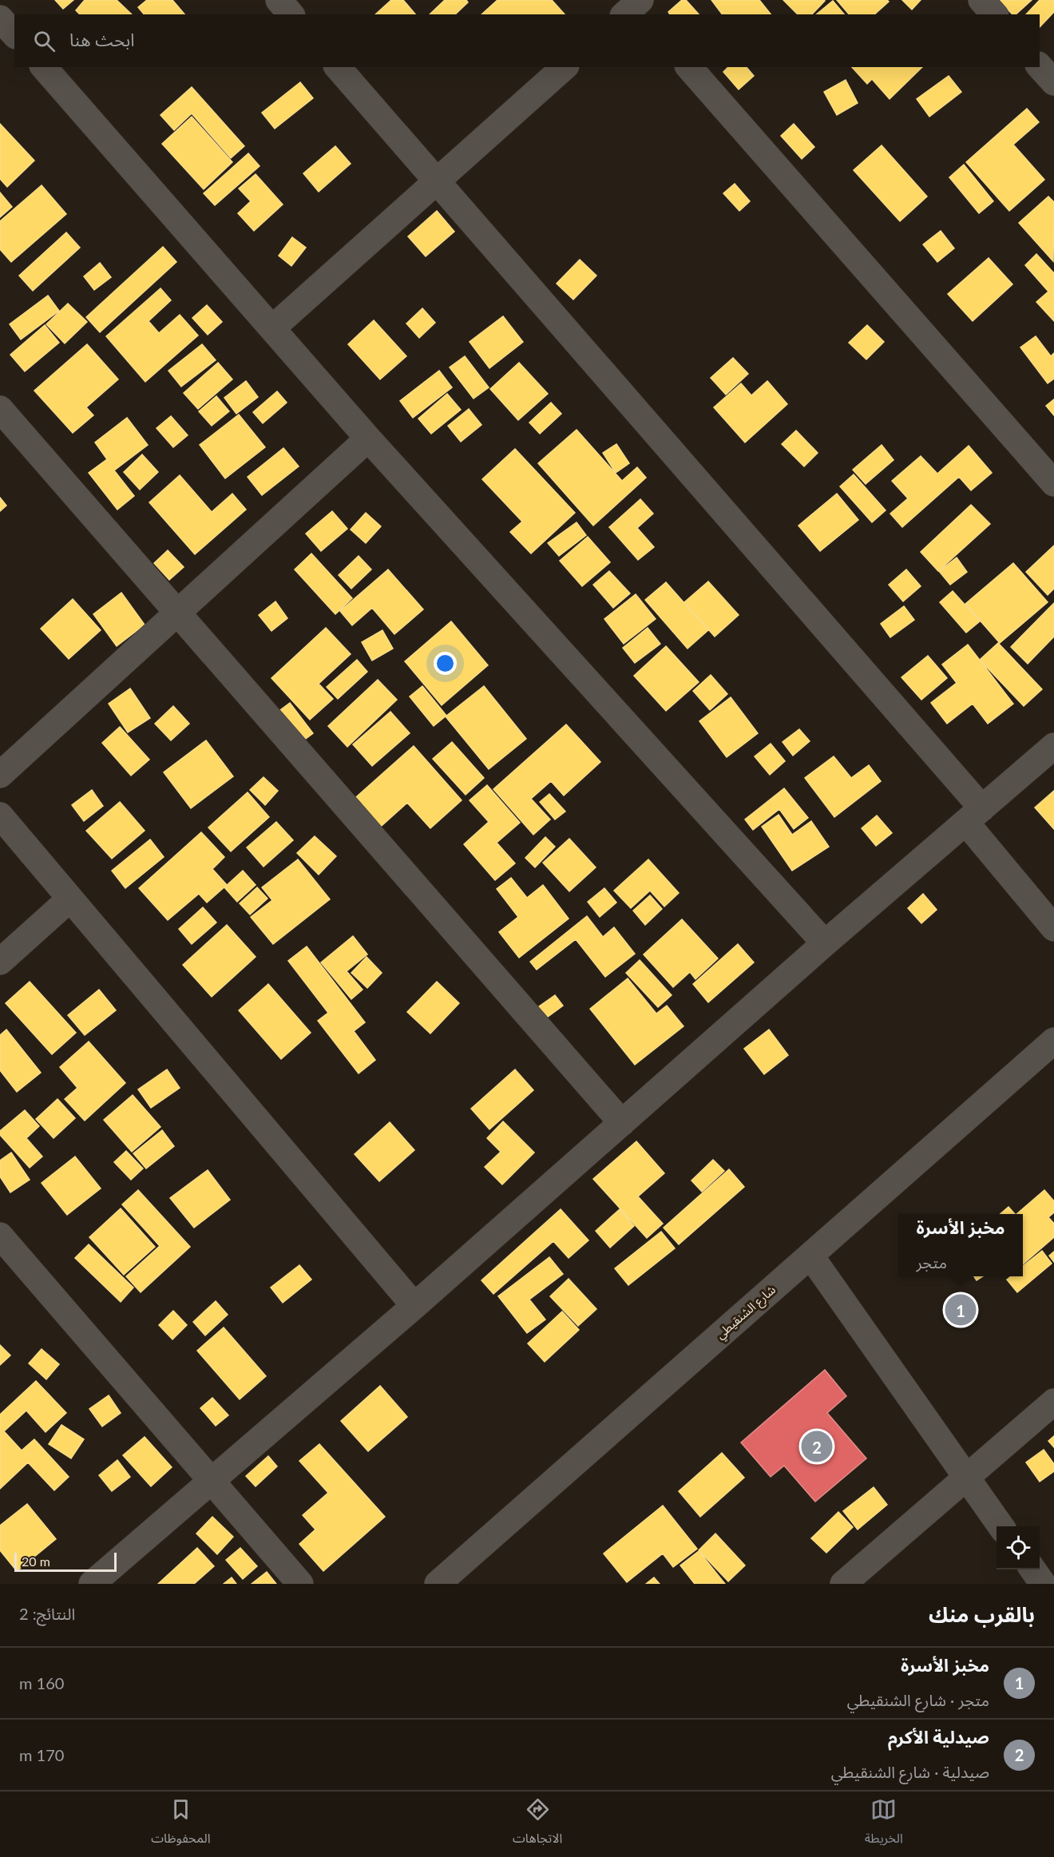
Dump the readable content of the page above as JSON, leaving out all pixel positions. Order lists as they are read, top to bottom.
{
  "streets": {
    "street": ["شارع الشنقيطي"]
  },
  "scale_bar": "20 m",
  "page": {
    "search": "ابحث هنا",
    "popup": ["مخبز الأسرة", "متجر"],
    "pins": ["1", "2"],
    "scale": "20 m",
    "heading": ["بالقرب منك", "النتائج: 2"],
    "list": [
      {
        "mark": "1",
        "name": "مخبز الأسرة",
        "note": "متجر · شارع الشنقيطي",
        "value": "160 m"
      },
      {
        "mark": "2",
        "name": "صيدلية الأكرم",
        "note": "صيدلية · شارع الشنقيطي",
        "value": "170 m"
      }
    ],
    "nav": ["الخريطة", "الاتجاهات", "المحفوظات"]
  }
}
